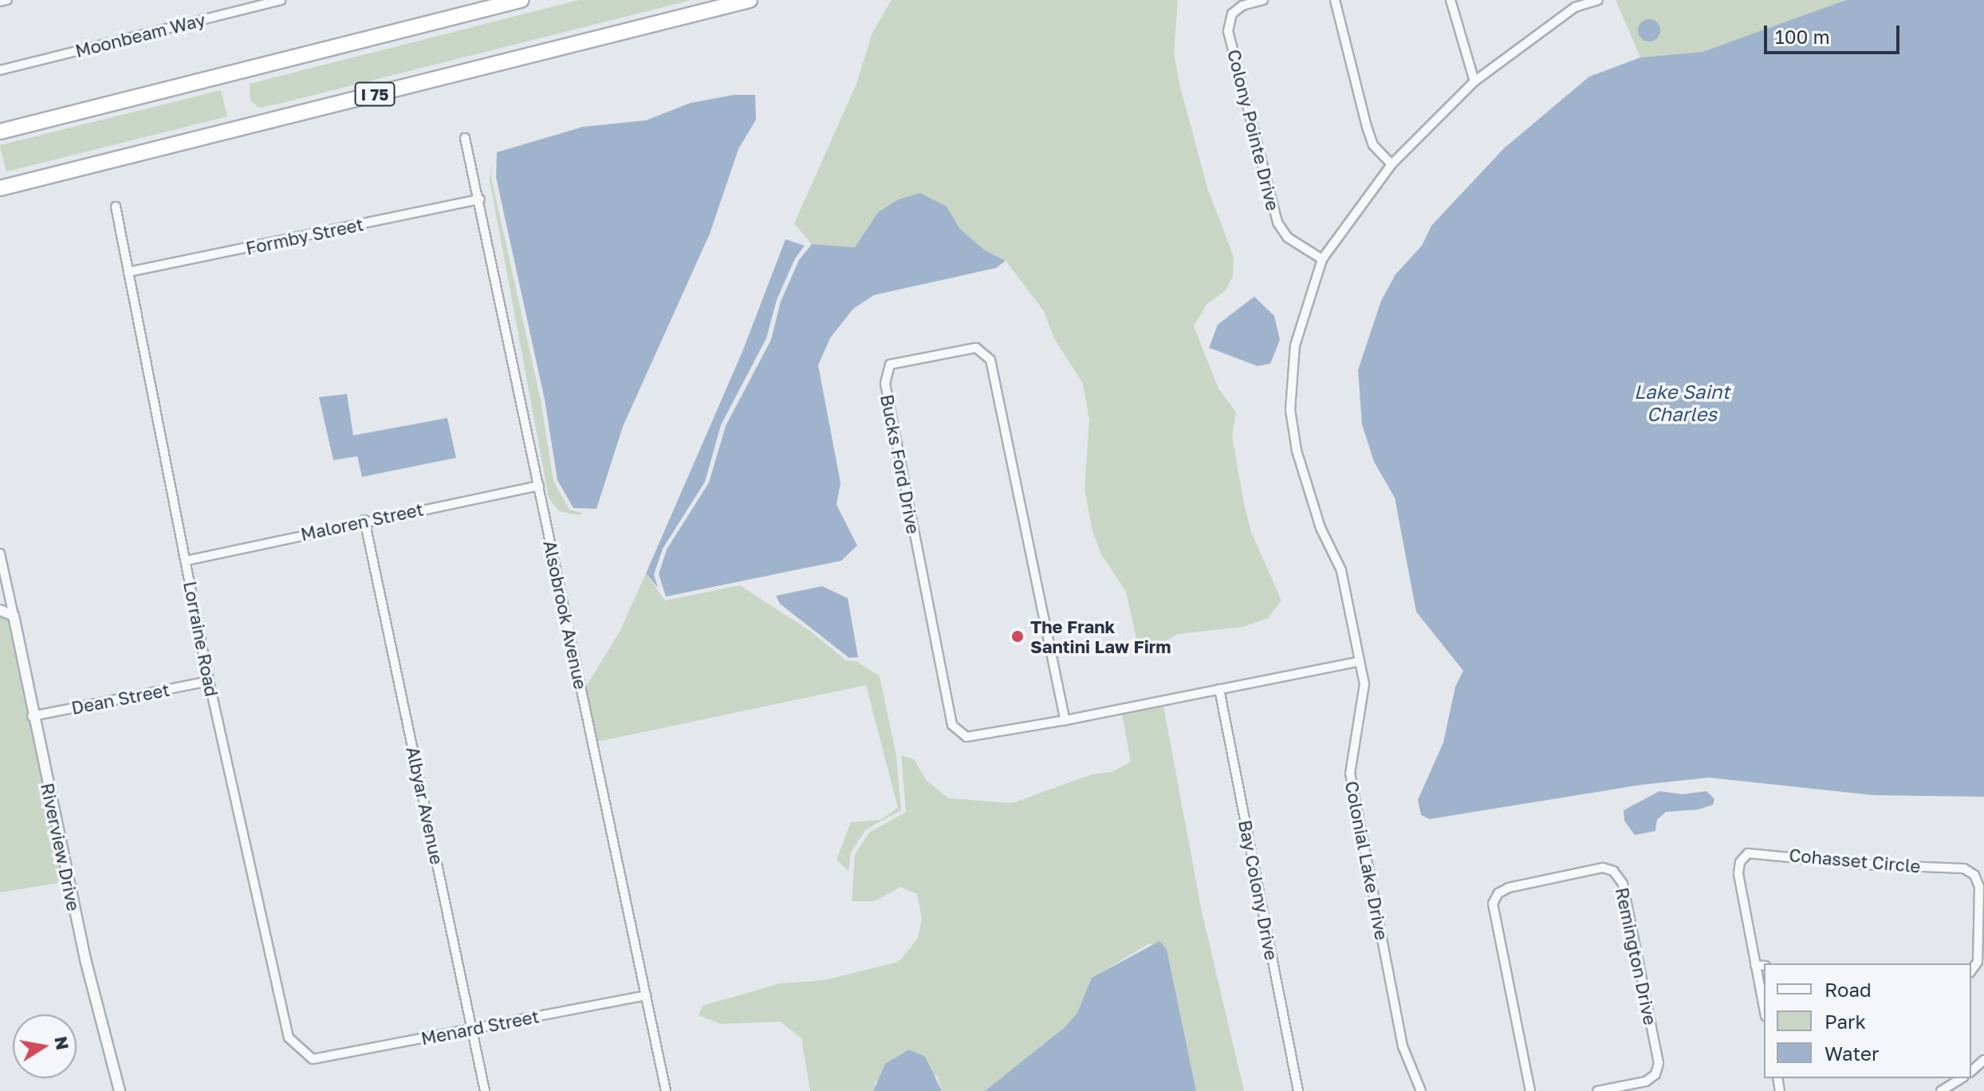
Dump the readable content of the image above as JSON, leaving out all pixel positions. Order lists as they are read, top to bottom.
{
  "streets": {
    "highway": ["I 75"],
    "street": [
      "Moonbeam Way",
      "Colony Pointe Drive",
      "Formby Street",
      "Bucks Ford Drive",
      "Maloren Street",
      "Alsobrook Avenue",
      "Lorraine Road",
      "Dean Street",
      "Albyar Avenue",
      "Riverview Drive",
      "Colonial Lake Drive",
      "Cohasset Circle",
      "Bay Colony Drive",
      "Remington Drive",
      "Menard Street"
    ]
  },
  "crossings": [
    ["Colony Pointe Drive", "Colonial Lake Drive"],
    ["Formby Street", "Alsobrook Avenue"],
    ["Formby Street", "Lorraine Road"],
    ["Bucks Ford Drive", "Colonial Lake Drive"],
    ["Bucks Ford Drive", "Bay Colony Drive"],
    ["Maloren Street", "Alsobrook Avenue"],
    ["Maloren Street", "Lorraine Road"],
    ["Maloren Street", "Albyar Avenue"],
    ["Alsobrook Avenue", "Menard Street"],
    ["Lorraine Road", "Dean Street"],
    ["Lorraine Road", "Menard Street"],
    ["Dean Street", "Riverview Drive"],
    ["Albyar Avenue", "Menard Street"]
  ],
  "water": ["Lake Saint Charles"],
  "places": ["The Frank Santini Law Firm"],
  "legend": ["Road", "Park", "Water"],
  "scale_bar": "100 m",
  "north": "right"
}
